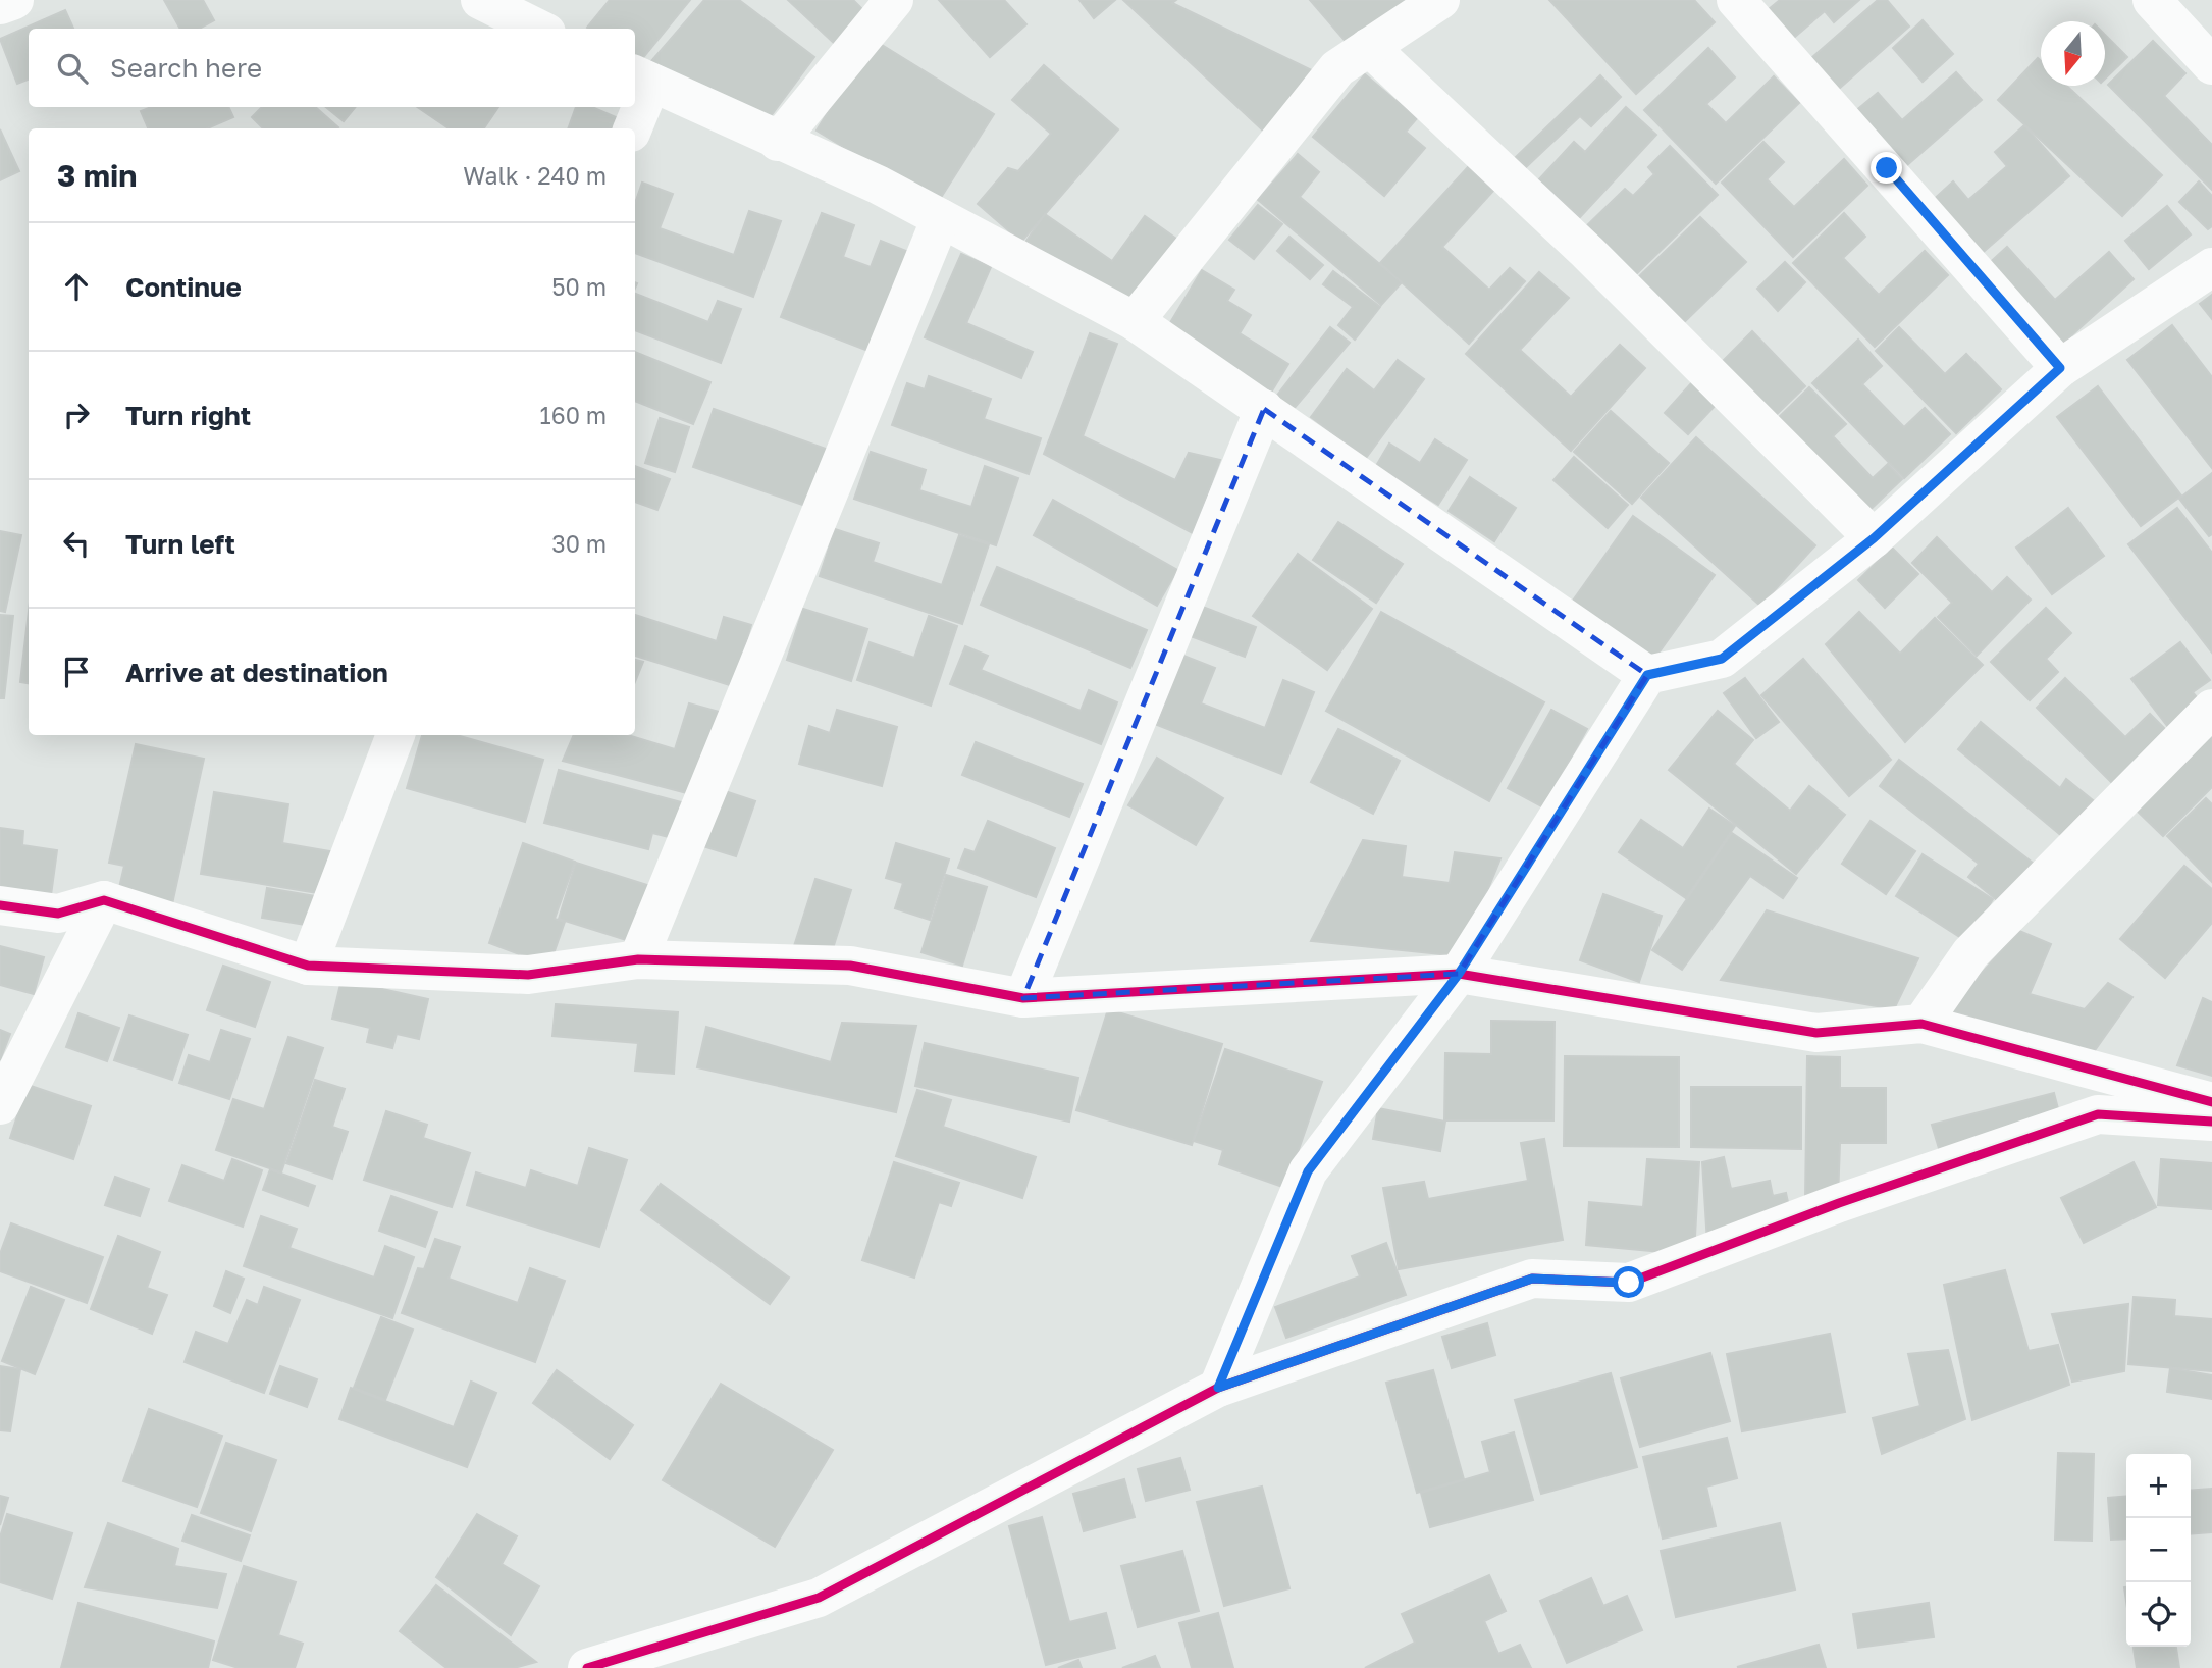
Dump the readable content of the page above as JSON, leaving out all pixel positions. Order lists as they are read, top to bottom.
{
  "north": "bottom",
  "page": {
    "search": "Search here",
    "heading": ["3 min", "Walk · 240 m"],
    "list": [
      ["Continue", "50 m"],
      ["Turn right", "160 m"],
      ["Turn left", "30 m"],
      "Arrive at destination"
    ],
    "map_buttons": ["+", "−"]
  }
}
